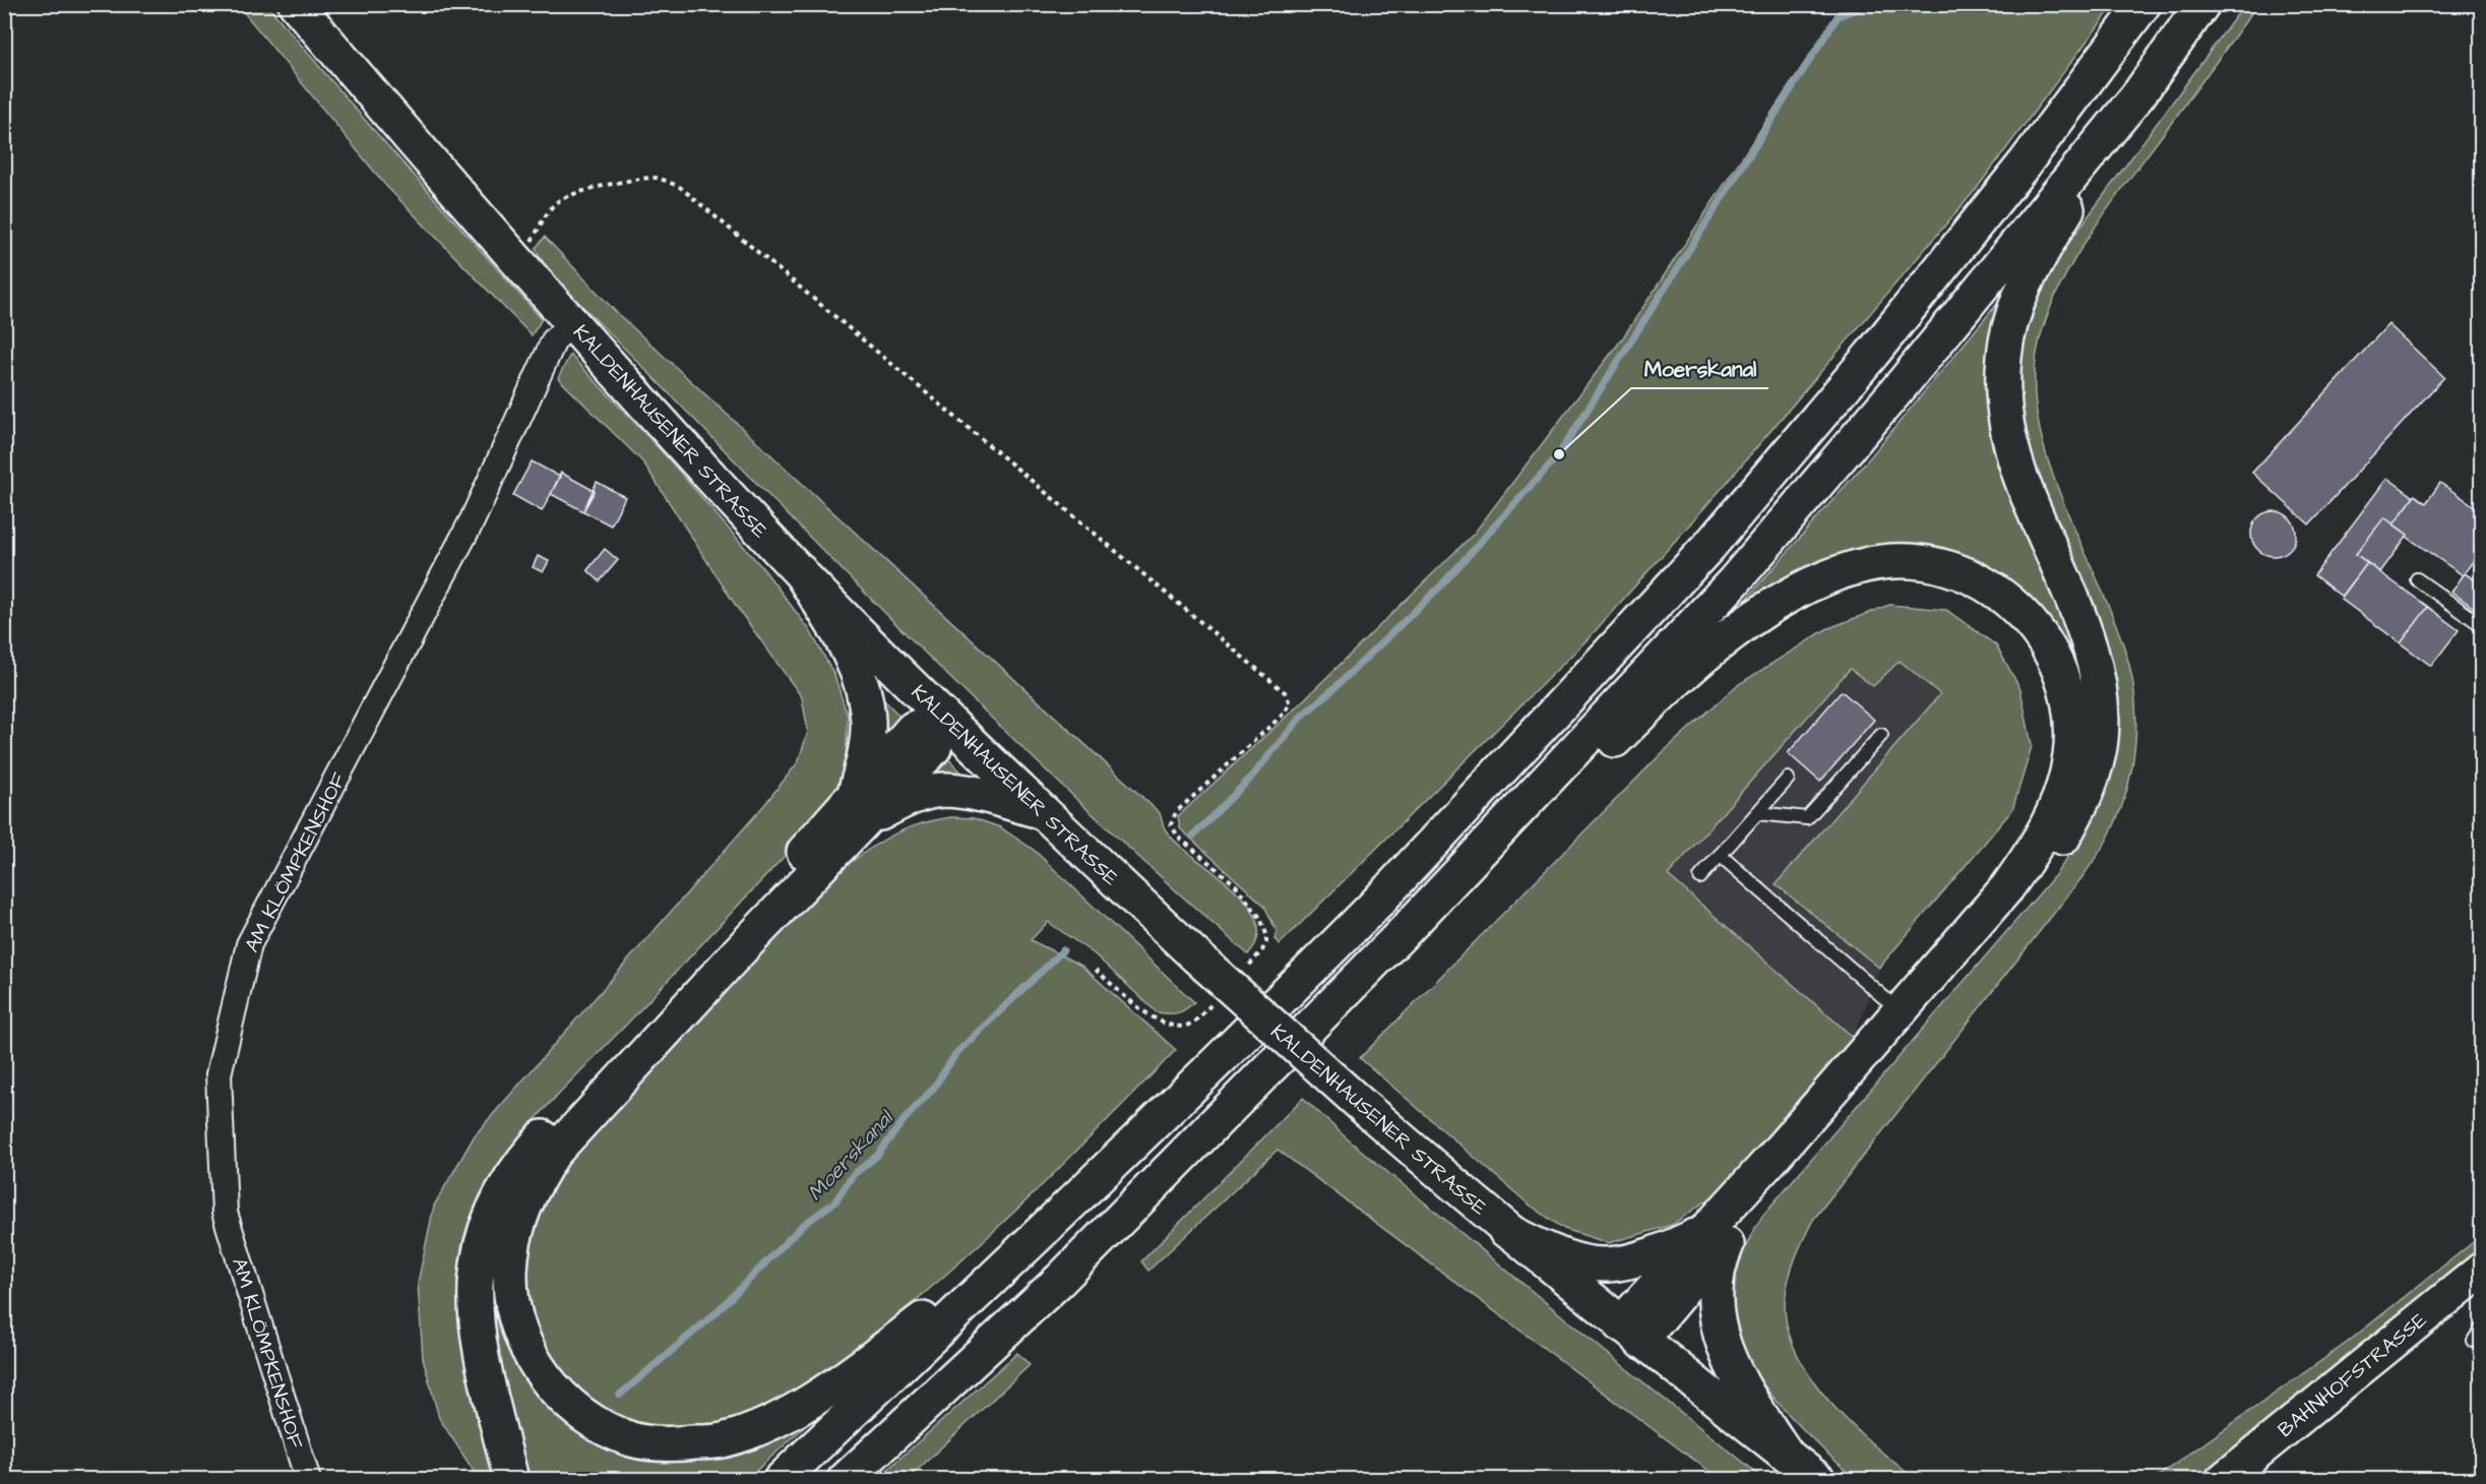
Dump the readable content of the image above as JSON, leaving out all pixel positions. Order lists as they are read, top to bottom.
{
  "streets": {
    "main road": ["KALDENHAUSENER STRASSE", "BAHNHOFSTRASSE"],
    "street": ["AM KLÖMPKENSHOF"]
  },
  "crossings": [
    ["KALDENHAUSENER STRASSE", "AM KLÖMPKENSHOF"]
  ],
  "water": ["Moerskanal"],
  "places": ["Moerskanal"]
}
